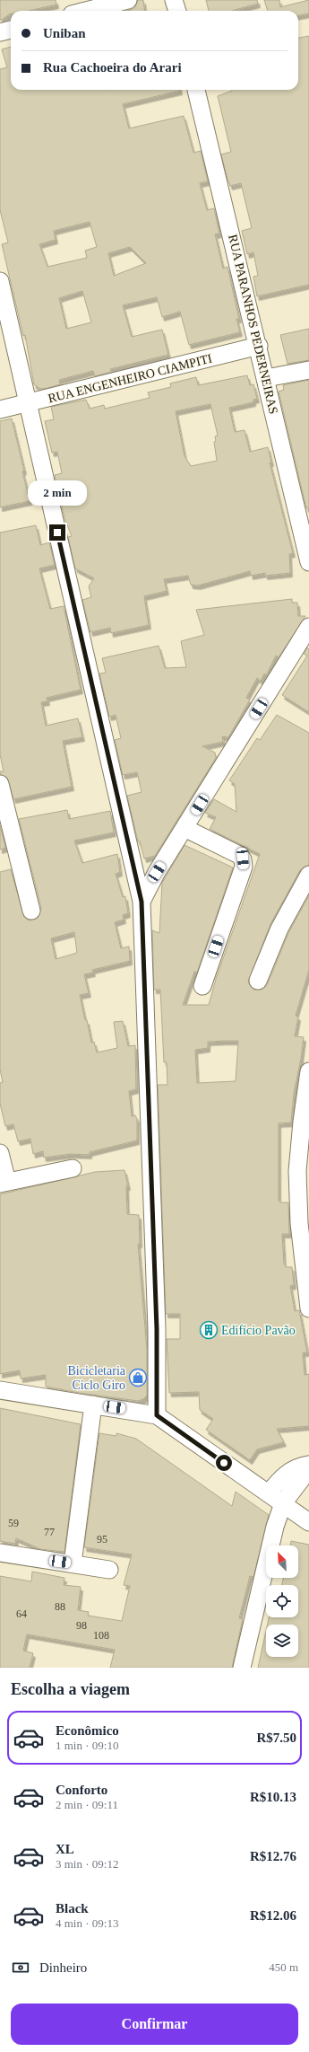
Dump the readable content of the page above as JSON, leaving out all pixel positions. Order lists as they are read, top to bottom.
{
  "streets": {
    "street": ["RUA PARANHOS PEDERNEIRAS", "RUA ENGENHEIRO CIAMPITI"]
  },
  "crossings": [
    ["RUA PARANHOS PEDERNEIRAS", "RUA ENGENHEIRO CIAMPITI"]
  ],
  "places": {
    "building": ["Edifício Pavão"],
    "shop": ["Bicicletaria Ciclo Giro"]
  },
  "house_numbers": [
    "59",
    "77",
    "95",
    "88",
    "64",
    "98",
    "108"
  ],
  "north": "top left",
  "page": {
    "banner": ["Uniban", "Rua Cachoeira do Arari"],
    "bubble": "2 min",
    "heading": "Escolha a viagem",
    "list": [
      {
        "name": "Econômico",
        "note": "1 min · 09:10",
        "value": "R$7.50"
      },
      {
        "name": "Conforto",
        "note": "2 min · 09:11",
        "value": "R$10.13"
      },
      {
        "name": "XL",
        "note": "3 min · 09:12",
        "value": "R$12.76"
      },
      {
        "name": "Black",
        "note": "4 min · 09:13",
        "value": "R$12.06"
      }
    ],
    "pay": ["Dinheiro", "450 m"],
    "buttons": "Confirmar"
  }
}
